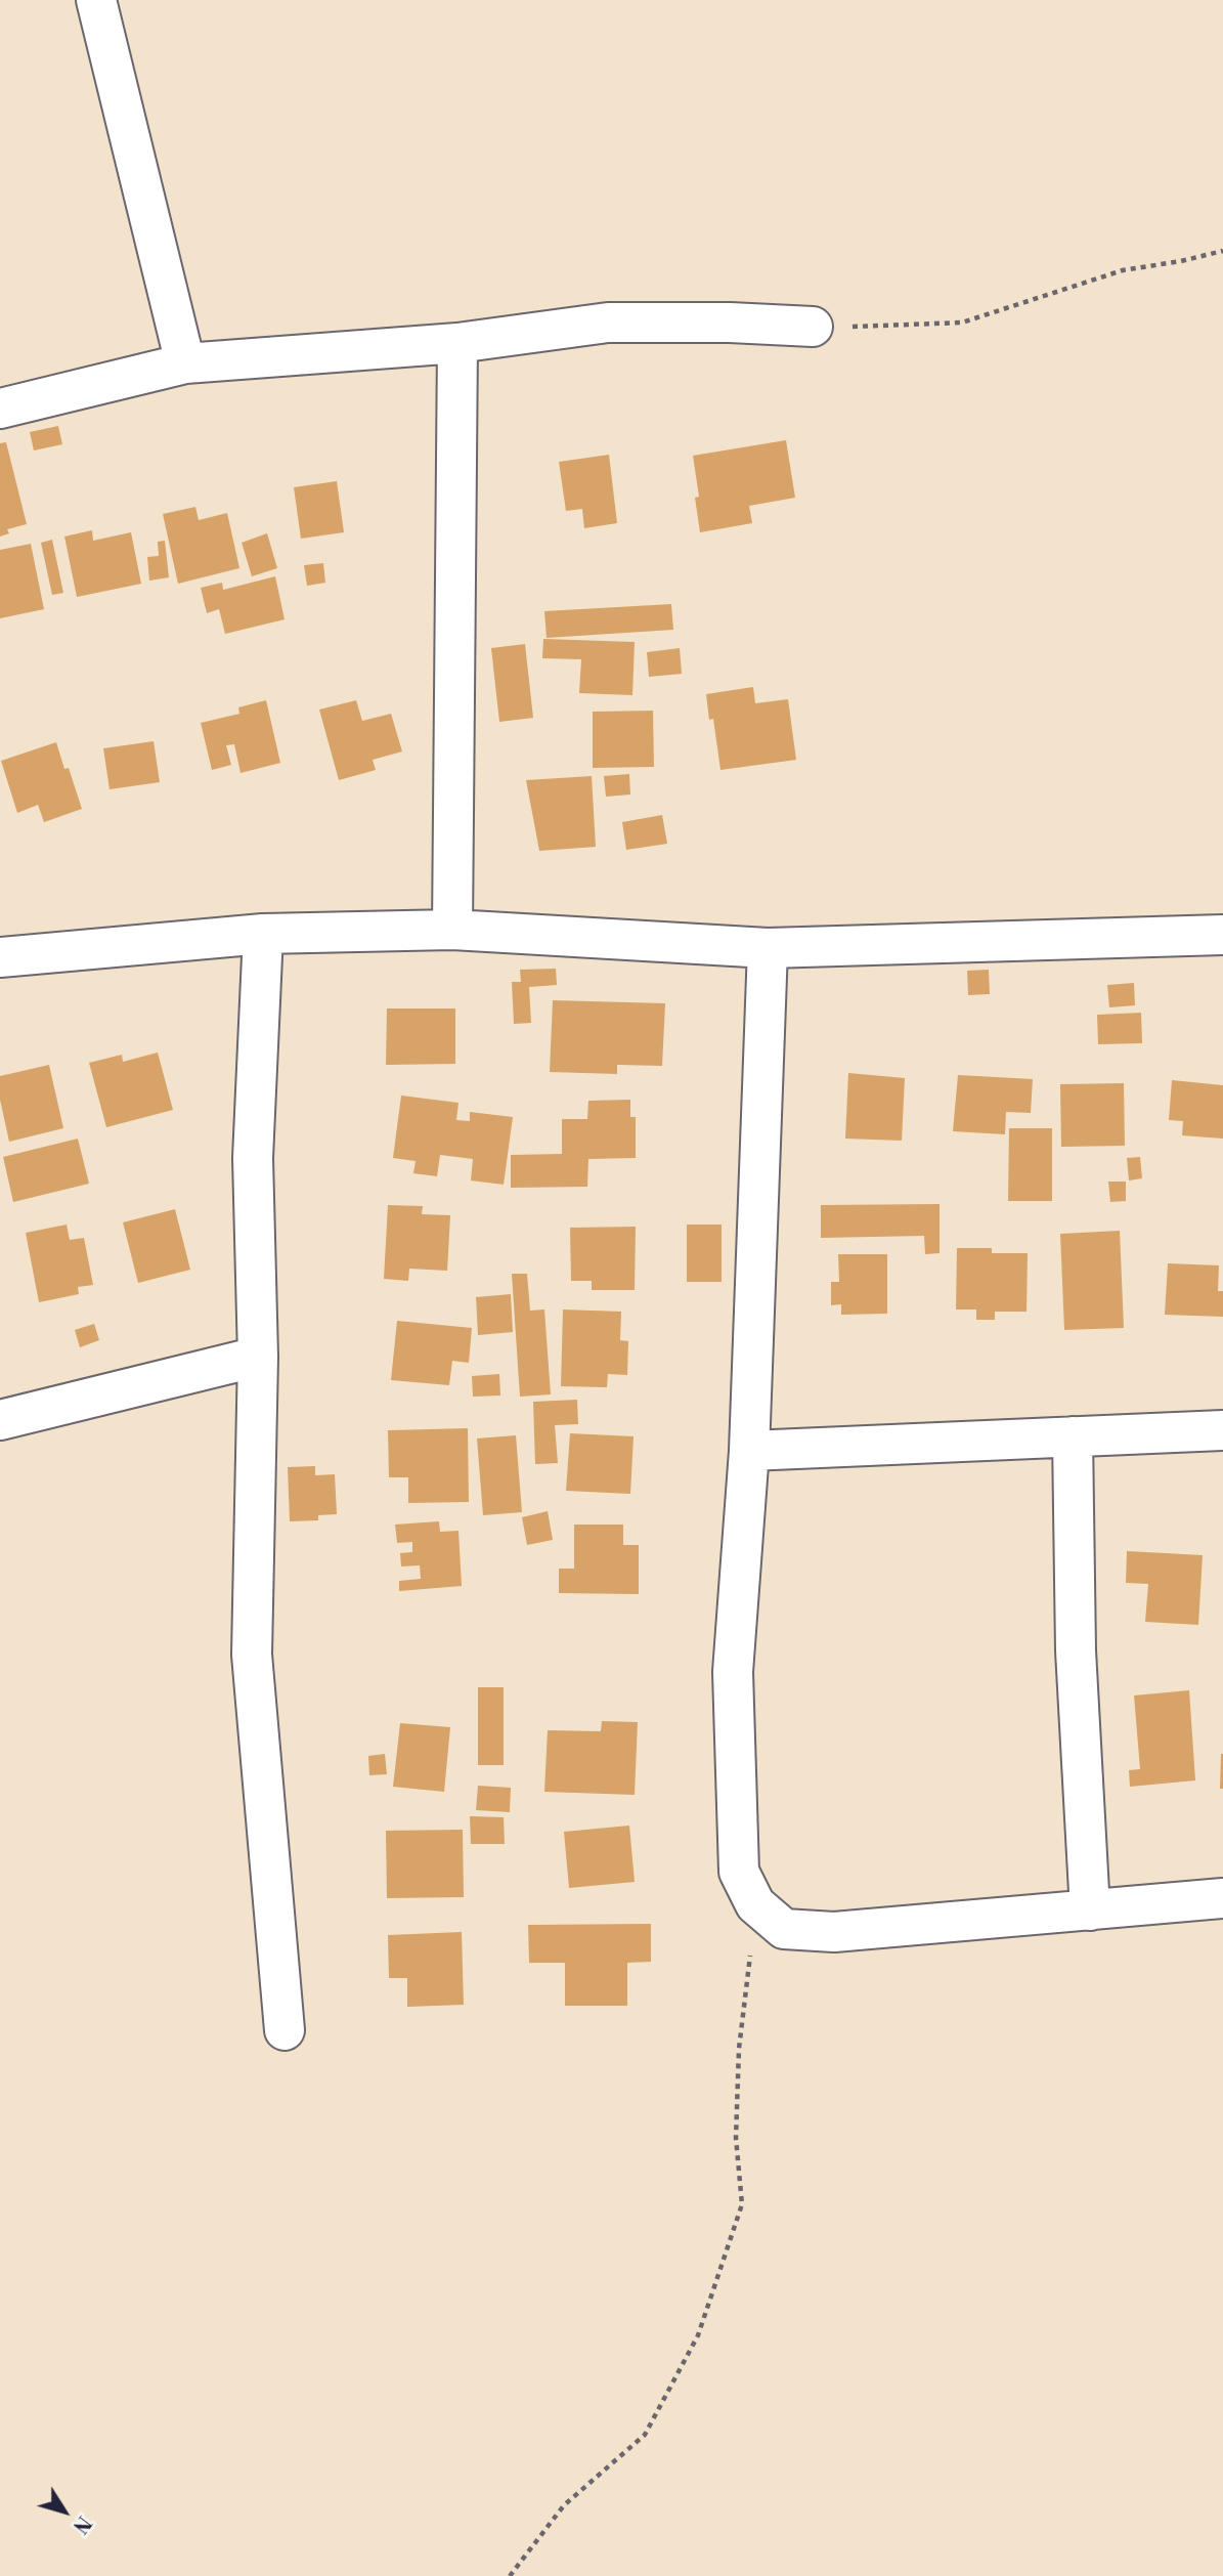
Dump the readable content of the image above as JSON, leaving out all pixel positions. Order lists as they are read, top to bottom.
{
  "north": "bottom right"
}
